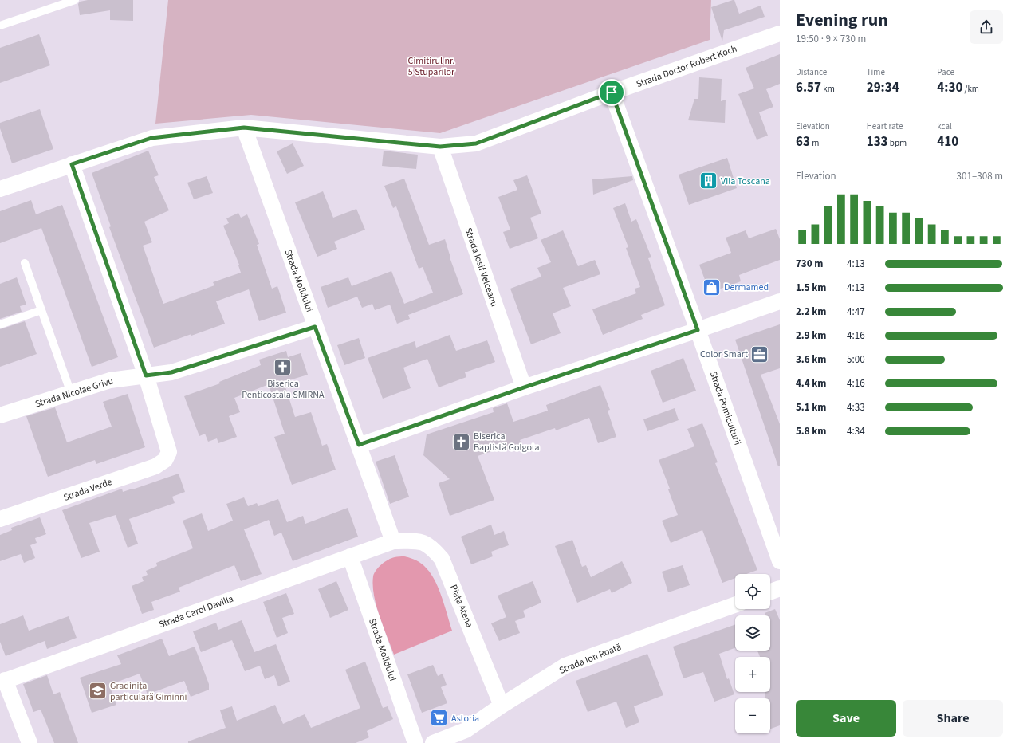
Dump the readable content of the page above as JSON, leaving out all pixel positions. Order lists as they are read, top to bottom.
{
  "streets": {
    "street": [
      "Strada Doctor Robert Koch",
      "Strada Iosif Velceanu",
      "Strada Molidului",
      "Strada Nicolae Grivu",
      "Strada Pomiculturii",
      "Strada Verde",
      "Piața Atena",
      "Strada Carol Davilla",
      "Strada Ion Roată"
    ]
  },
  "crossings": [
    ["Strada Doctor Robert Koch", "Strada Iosif Velceanu"],
    ["Strada Doctor Robert Koch", "Strada Molidului"],
    ["Strada Doctor Robert Koch", "Strada Pomiculturii"],
    ["Strada Molidului", "Strada Nicolae Grivu"],
    ["Strada Molidului", "Piața Atena"],
    ["Strada Molidului", "Strada Carol Davilla"],
    ["Strada Nicolae Grivu", "Strada Verde"],
    ["Piața Atena", "Strada Carol Davilla"],
    ["Piața Atena", "Strada Ion Roată"]
  ],
  "parks": ["Cimitirul nr. 5 Stuparilor"],
  "places": {
    "building": ["Vila Toscana"],
    "shop": ["Dermamed"],
    "office": ["Color Smart"],
    "church": ["Biserica Penticostala SMIRNA", "Biserica Baptistă Golgota"],
    "school or university": ["Gradinița particulară Giminni"],
    "supermarket": ["Astoria"]
  },
  "page": {
    "heading": ["Evening run", "19:50 · 9 × 730 m"],
    "stats": [
      ["Distance", "6.57 km"],
      ["Time", "29:34"],
      ["Pace", "4:30 /km"],
      ["Elevation", "63 m"],
      ["Heart rate", "133 bpm"],
      ["kcal", "410"]
    ],
    "chart": ["Elevation", "301–308 m"],
    "list": [
      {
        "name": "730 m",
        "note": "4:13"
      },
      {
        "name": "1.5 km",
        "note": "4:13"
      },
      {
        "name": "2.2 km",
        "note": "4:47"
      },
      {
        "name": "2.9 km",
        "note": "4:16"
      },
      {
        "name": "3.6 km",
        "note": "5:00"
      },
      {
        "name": "4.4 km",
        "note": "4:16"
      },
      {
        "name": "5.1 km",
        "note": "4:33"
      },
      {
        "name": "5.8 km",
        "note": "4:34"
      }
    ],
    "map_buttons": ["+", "−"],
    "buttons": ["Save", "Share"]
  }
}
